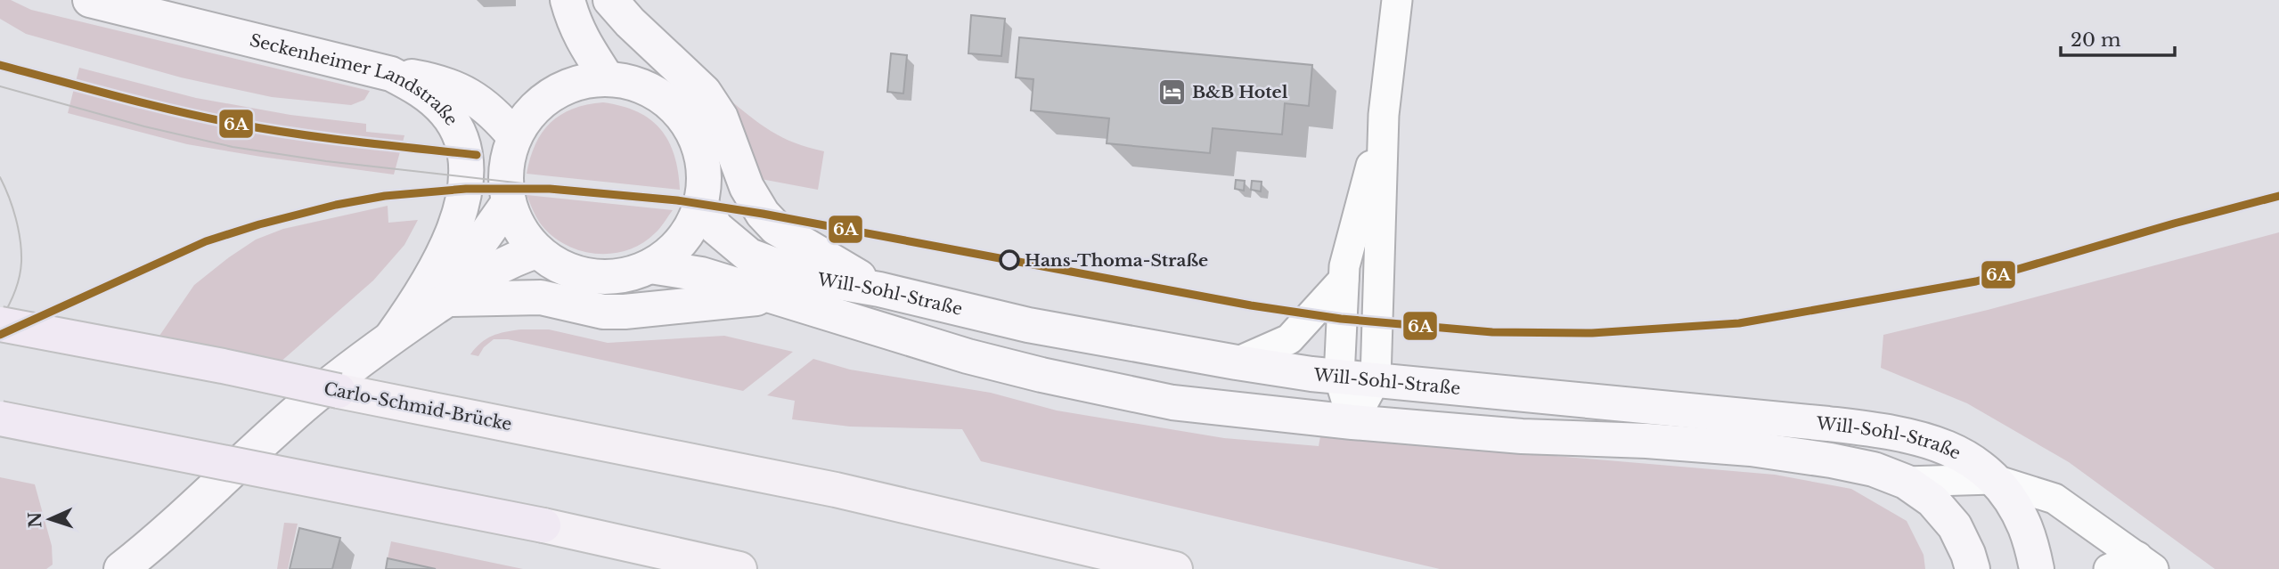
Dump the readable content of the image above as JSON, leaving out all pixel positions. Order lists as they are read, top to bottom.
{
  "streets": {
    "highway": ["Carlo-Schmid-Brücke"],
    "main road": ["Seckenheimer Landstraße", "Will-Sohl-Straße"]
  },
  "crossings": [
    ["Seckenheimer Landstraße", "Will-Sohl-Straße"]
  ],
  "places": {
    "hotel": ["B&B Hotel"],
    "other": ["Hans-Thoma-Straße"]
  },
  "lines": ["transit line 6A"],
  "scale_bar": "20 m",
  "north": "left"
}
